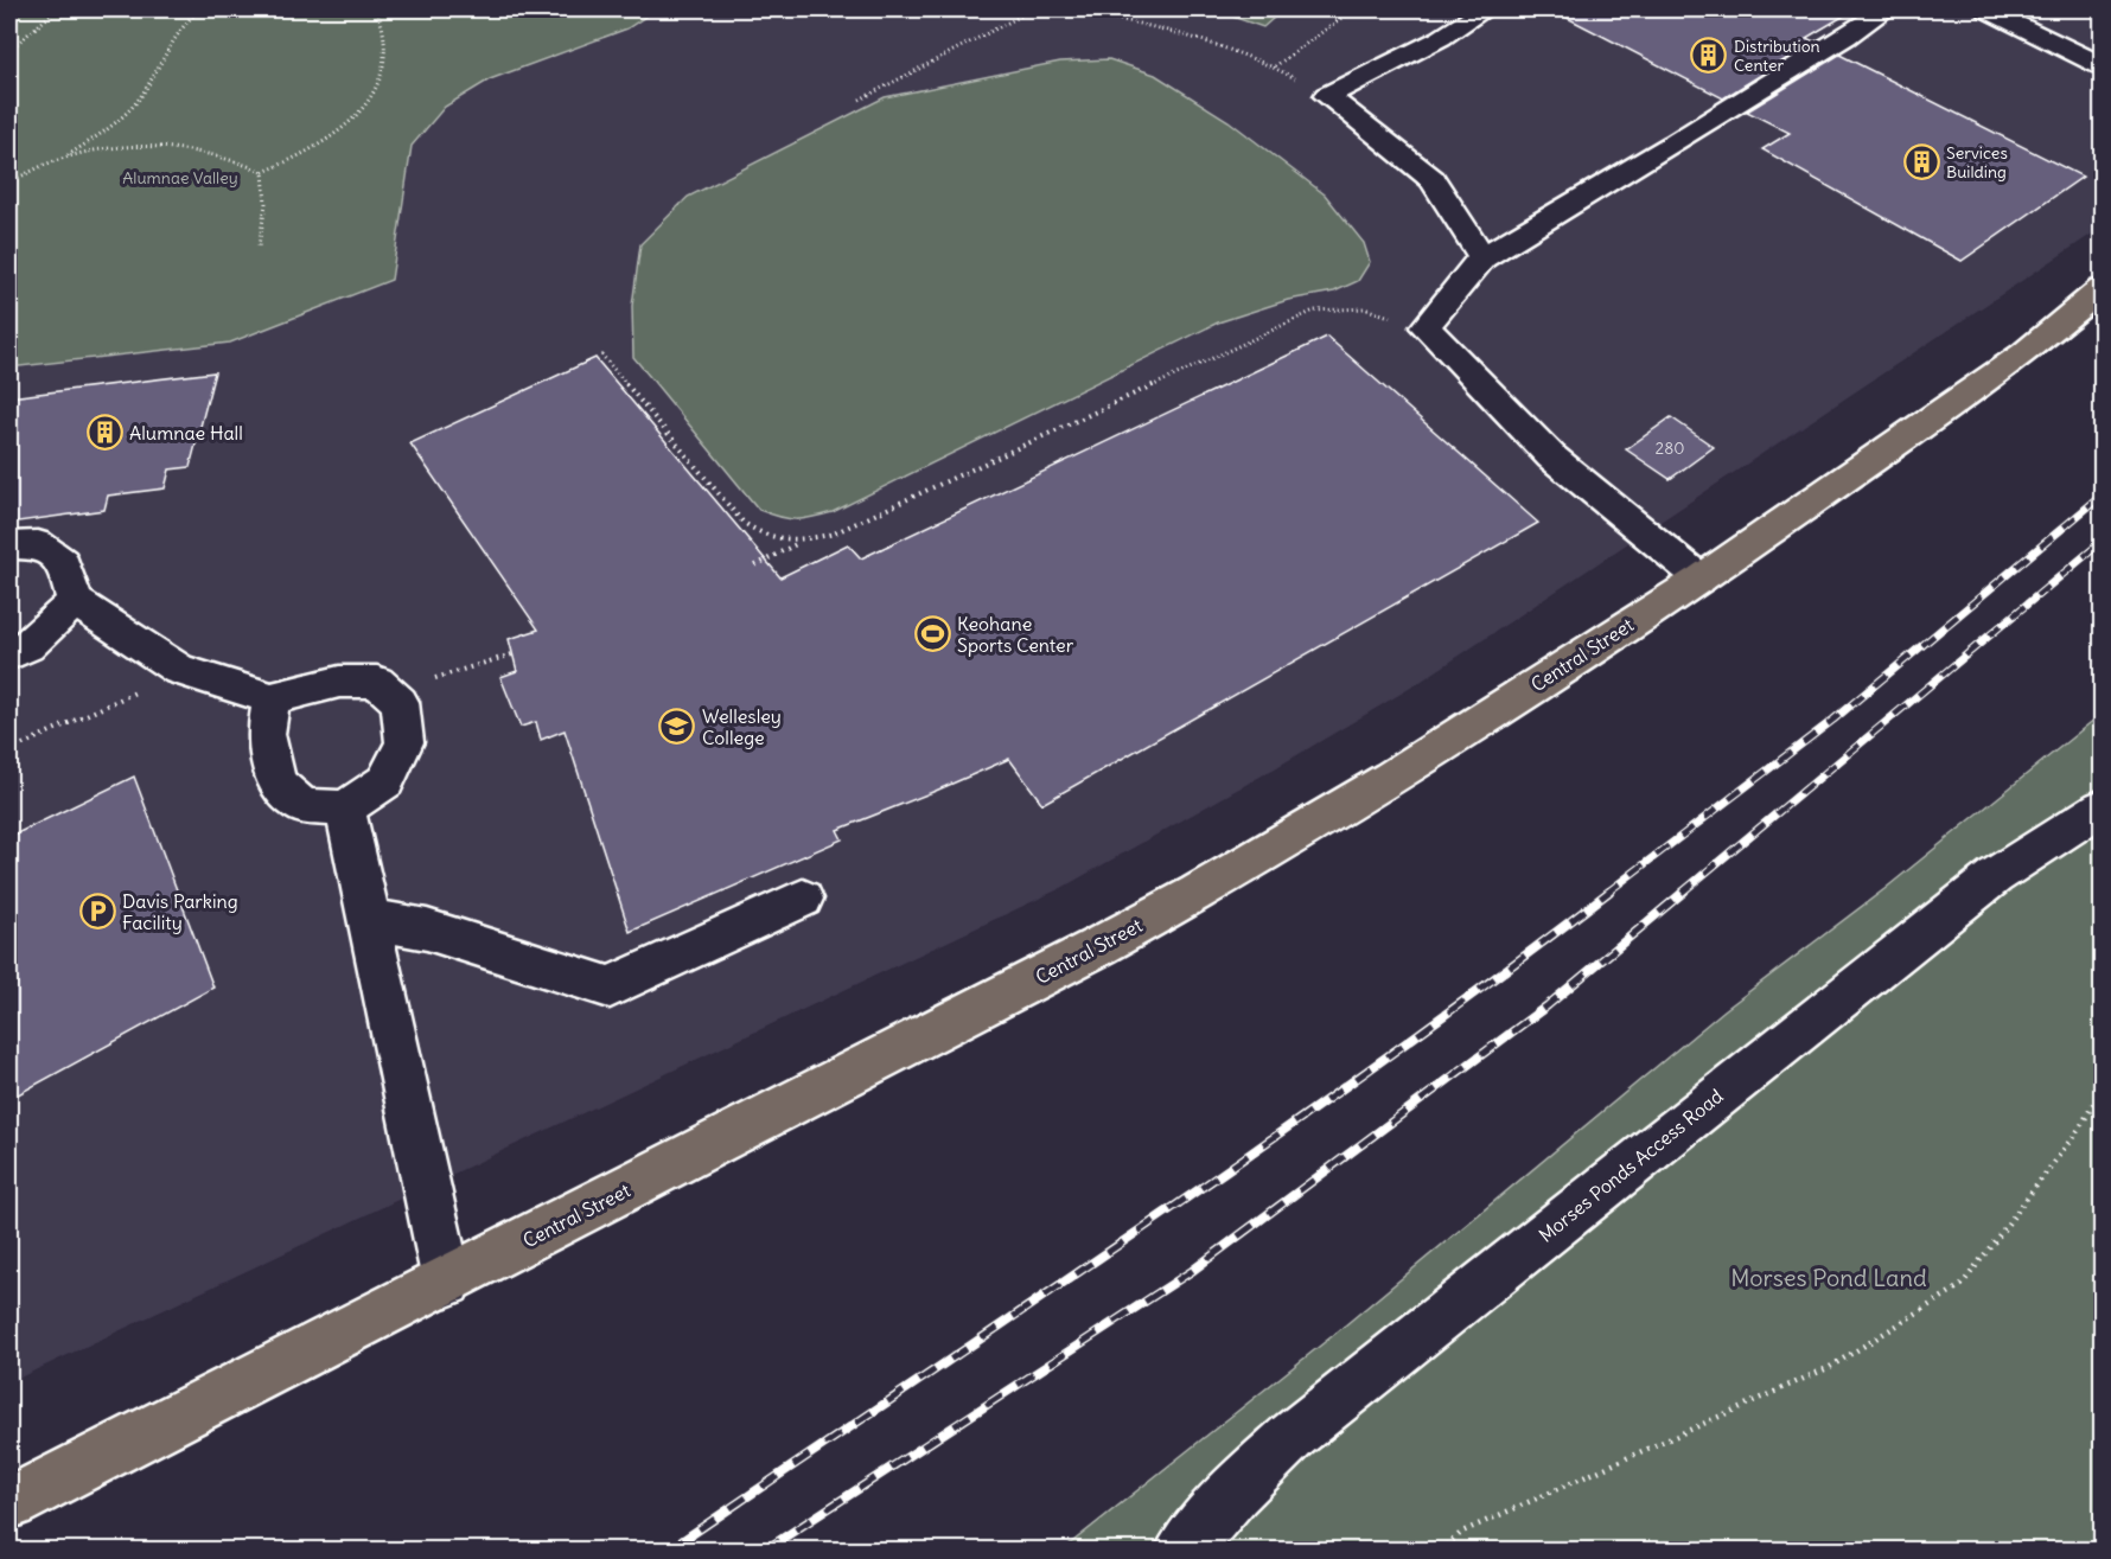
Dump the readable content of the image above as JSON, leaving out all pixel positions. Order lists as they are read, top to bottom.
{
  "streets": {
    "main road": ["Central Street"],
    "street": ["Morses Ponds Access Road"]
  },
  "parks": ["Alumnae Valley", "Morses Pond Land"],
  "places": {
    "building": ["Distribution Center", "Services Building", "Alumnae Hall"],
    "sports": ["Keohane Sports Center"],
    "school or university": ["Wellesley College"],
    "parking": ["Davis Parking Facility"]
  },
  "house_numbers": ["280"]
}
